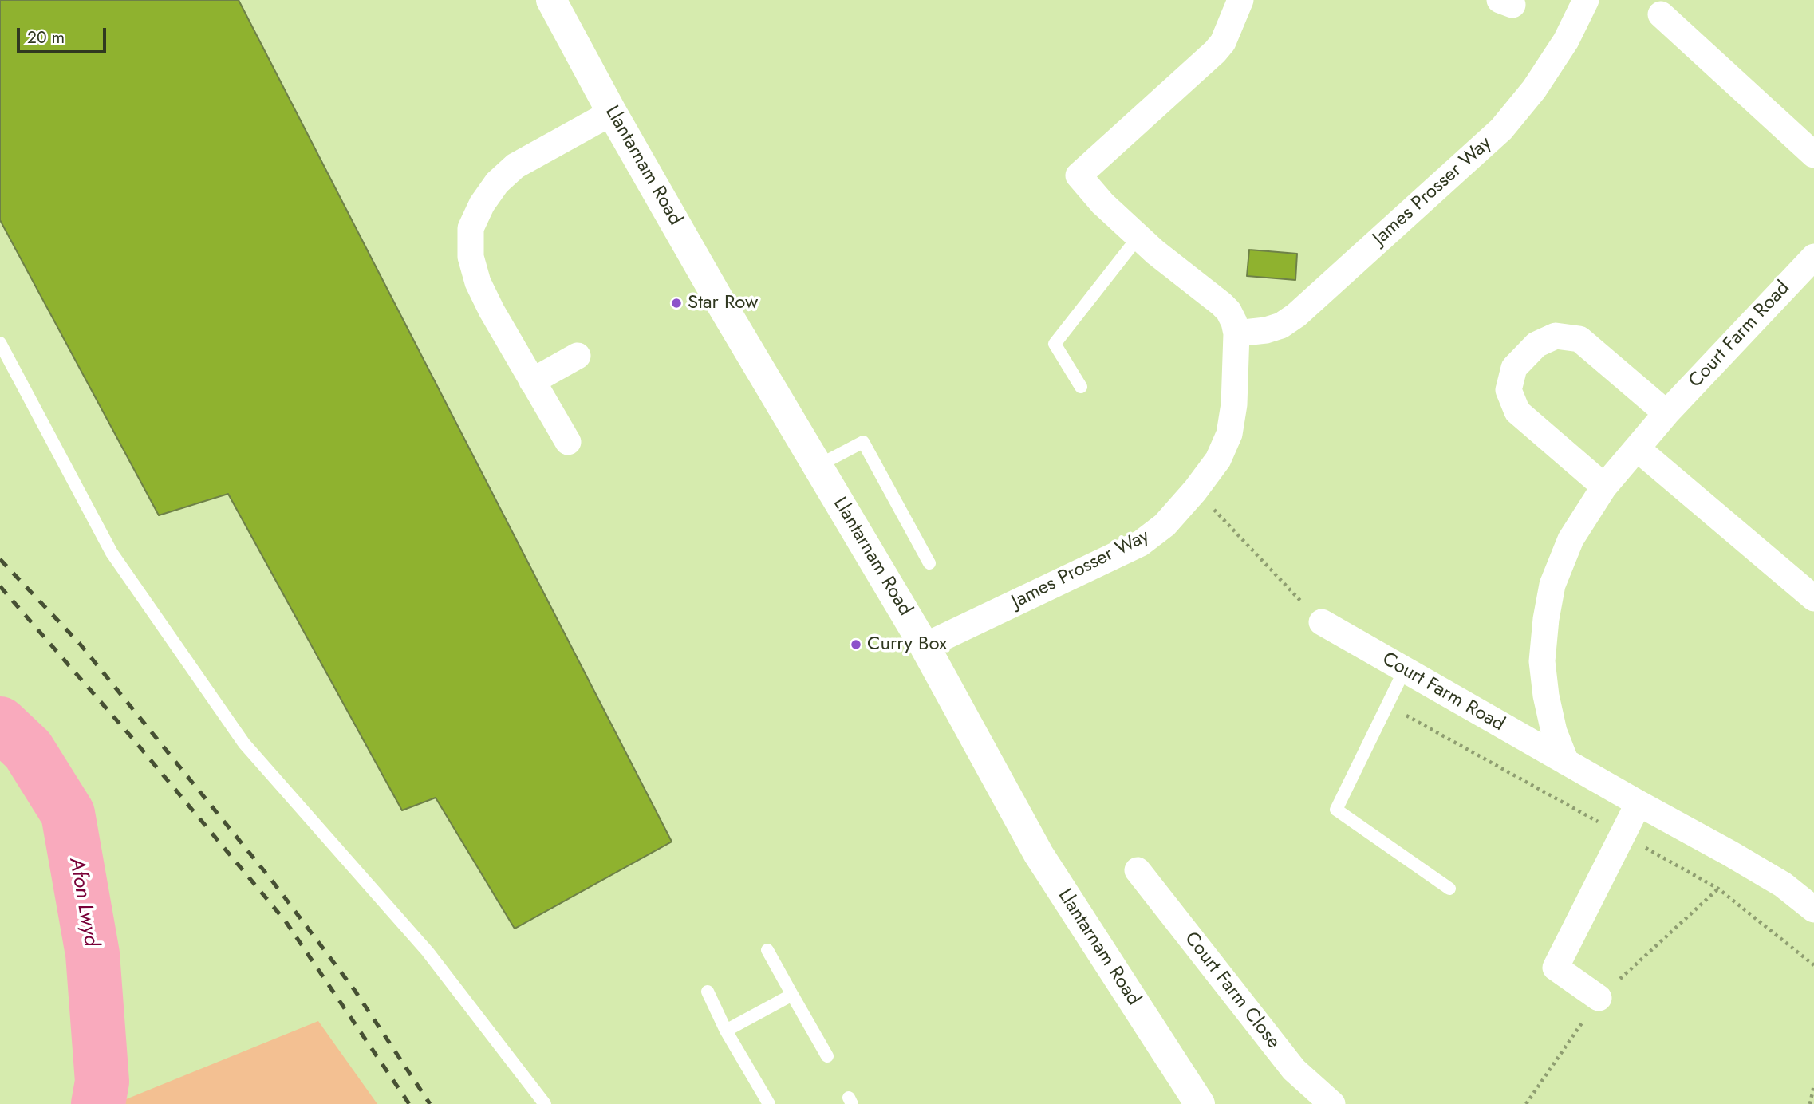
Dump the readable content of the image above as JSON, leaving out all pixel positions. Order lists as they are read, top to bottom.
{
  "streets": {
    "street": [
      "Llantarnam Road",
      "James Prosser Way",
      "Court Farm Road",
      "Court Farm Close"
    ]
  },
  "crossings": [
    ["Llantarnam Road", "James Prosser Way"]
  ],
  "water": ["Afon Lwyd"],
  "places": ["Star Row", "Curry Box"],
  "scale_bar": "20 m"
}
